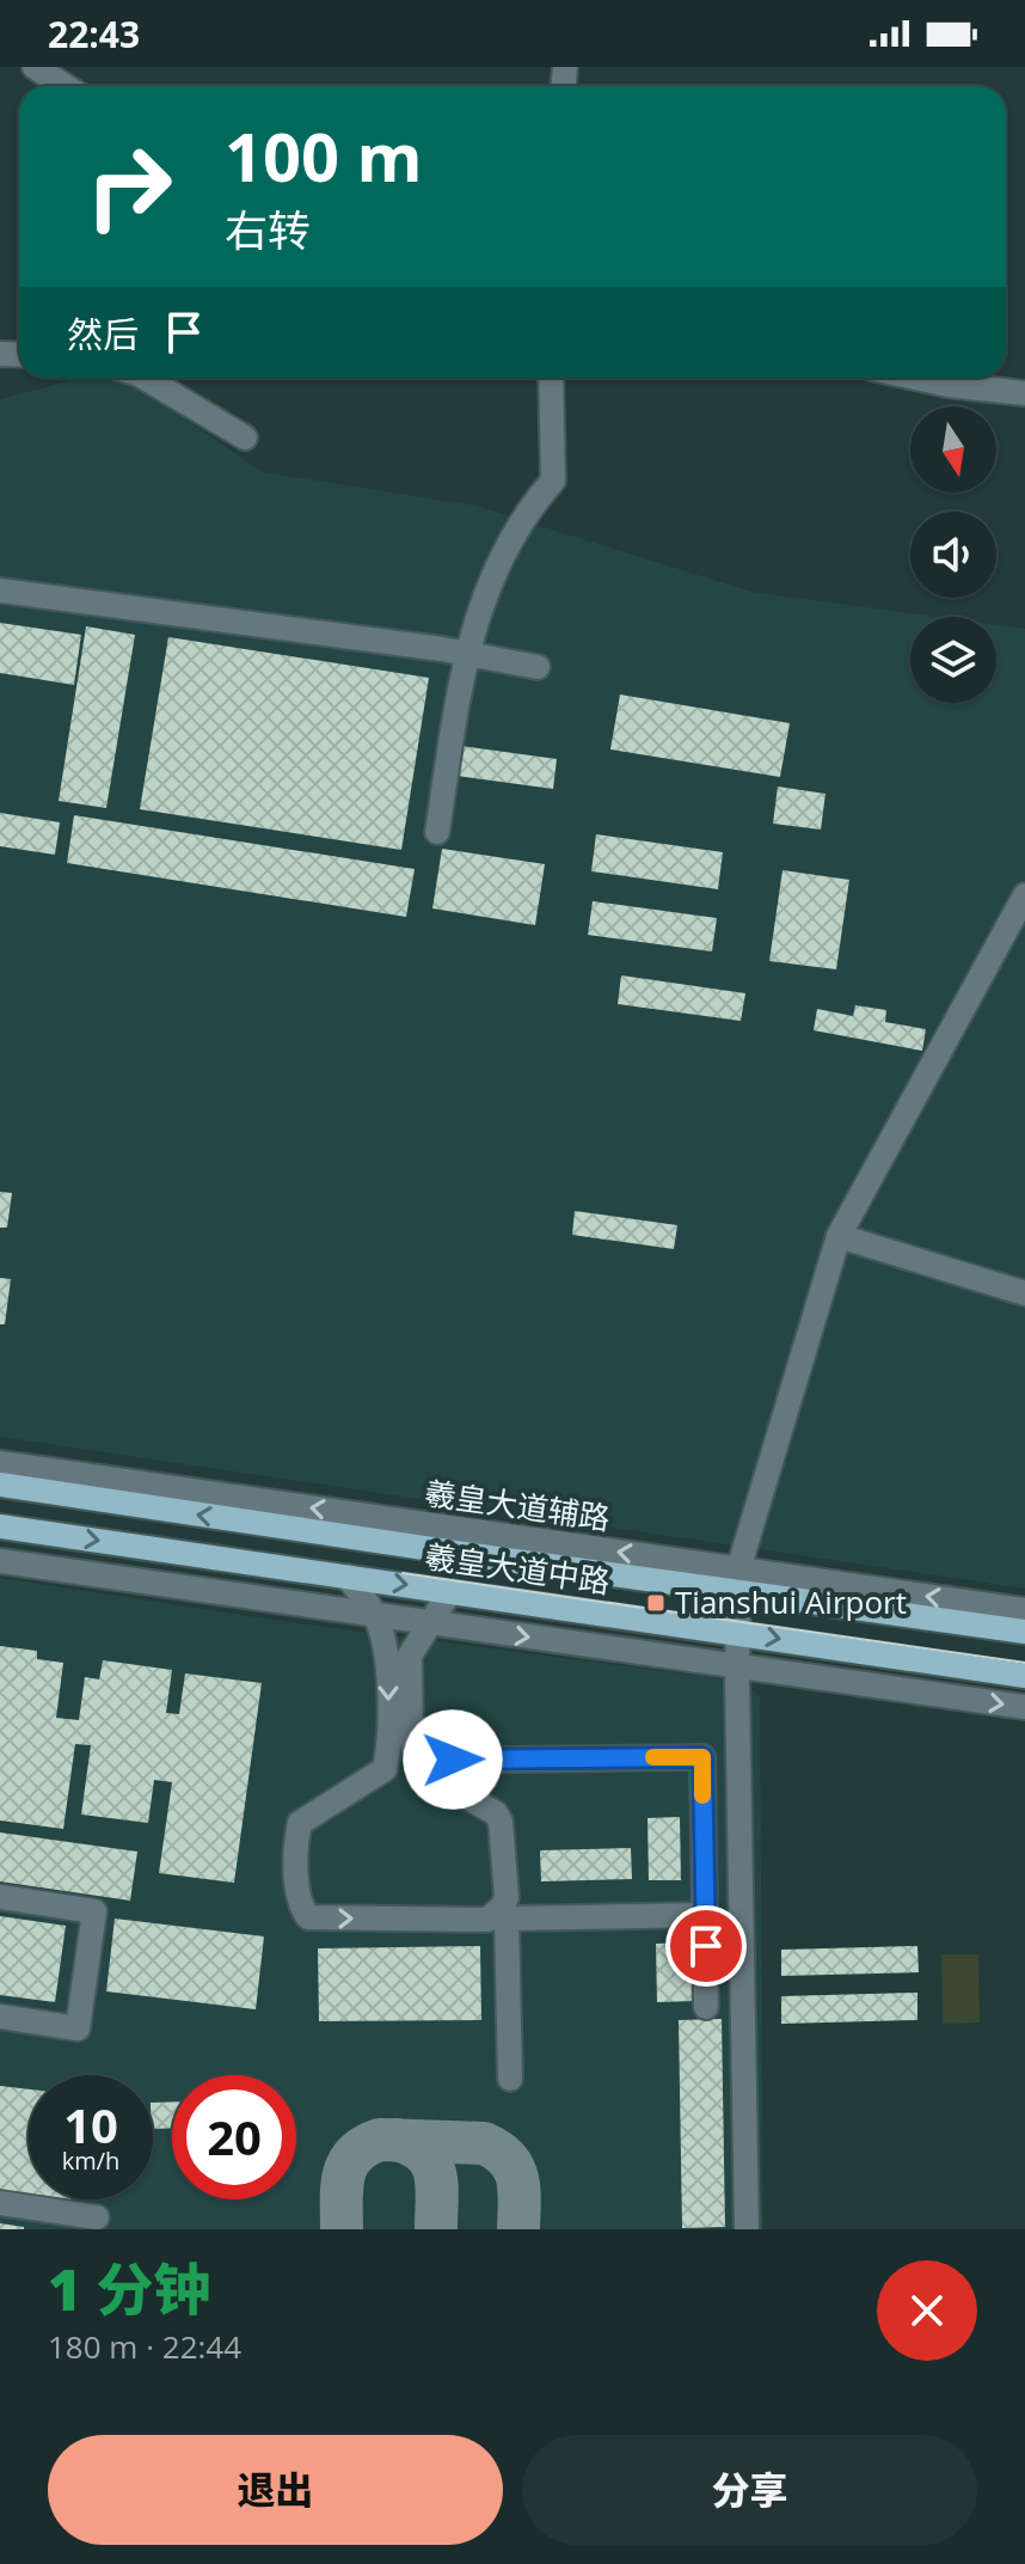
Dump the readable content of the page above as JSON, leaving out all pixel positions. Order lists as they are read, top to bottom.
{
  "streets": {
    "main road": ["羲皇大道中路"],
    "street": ["羲皇大道辅路"]
  },
  "crossings": [
    ["羲皇大道辅路", "羲皇大道中路"]
  ],
  "places": {
    "transit": ["Tianshui Airport"]
  },
  "north": "bottom",
  "page": {
    "status": "22:43",
    "turn": ["100 m", "右转"],
    "then": "然后",
    "speed": "10 km/h",
    "limit": "20",
    "heading": ["1 分钟", "180 m · 22:44"],
    "buttons": ["退出", "分享"]
  }
}
